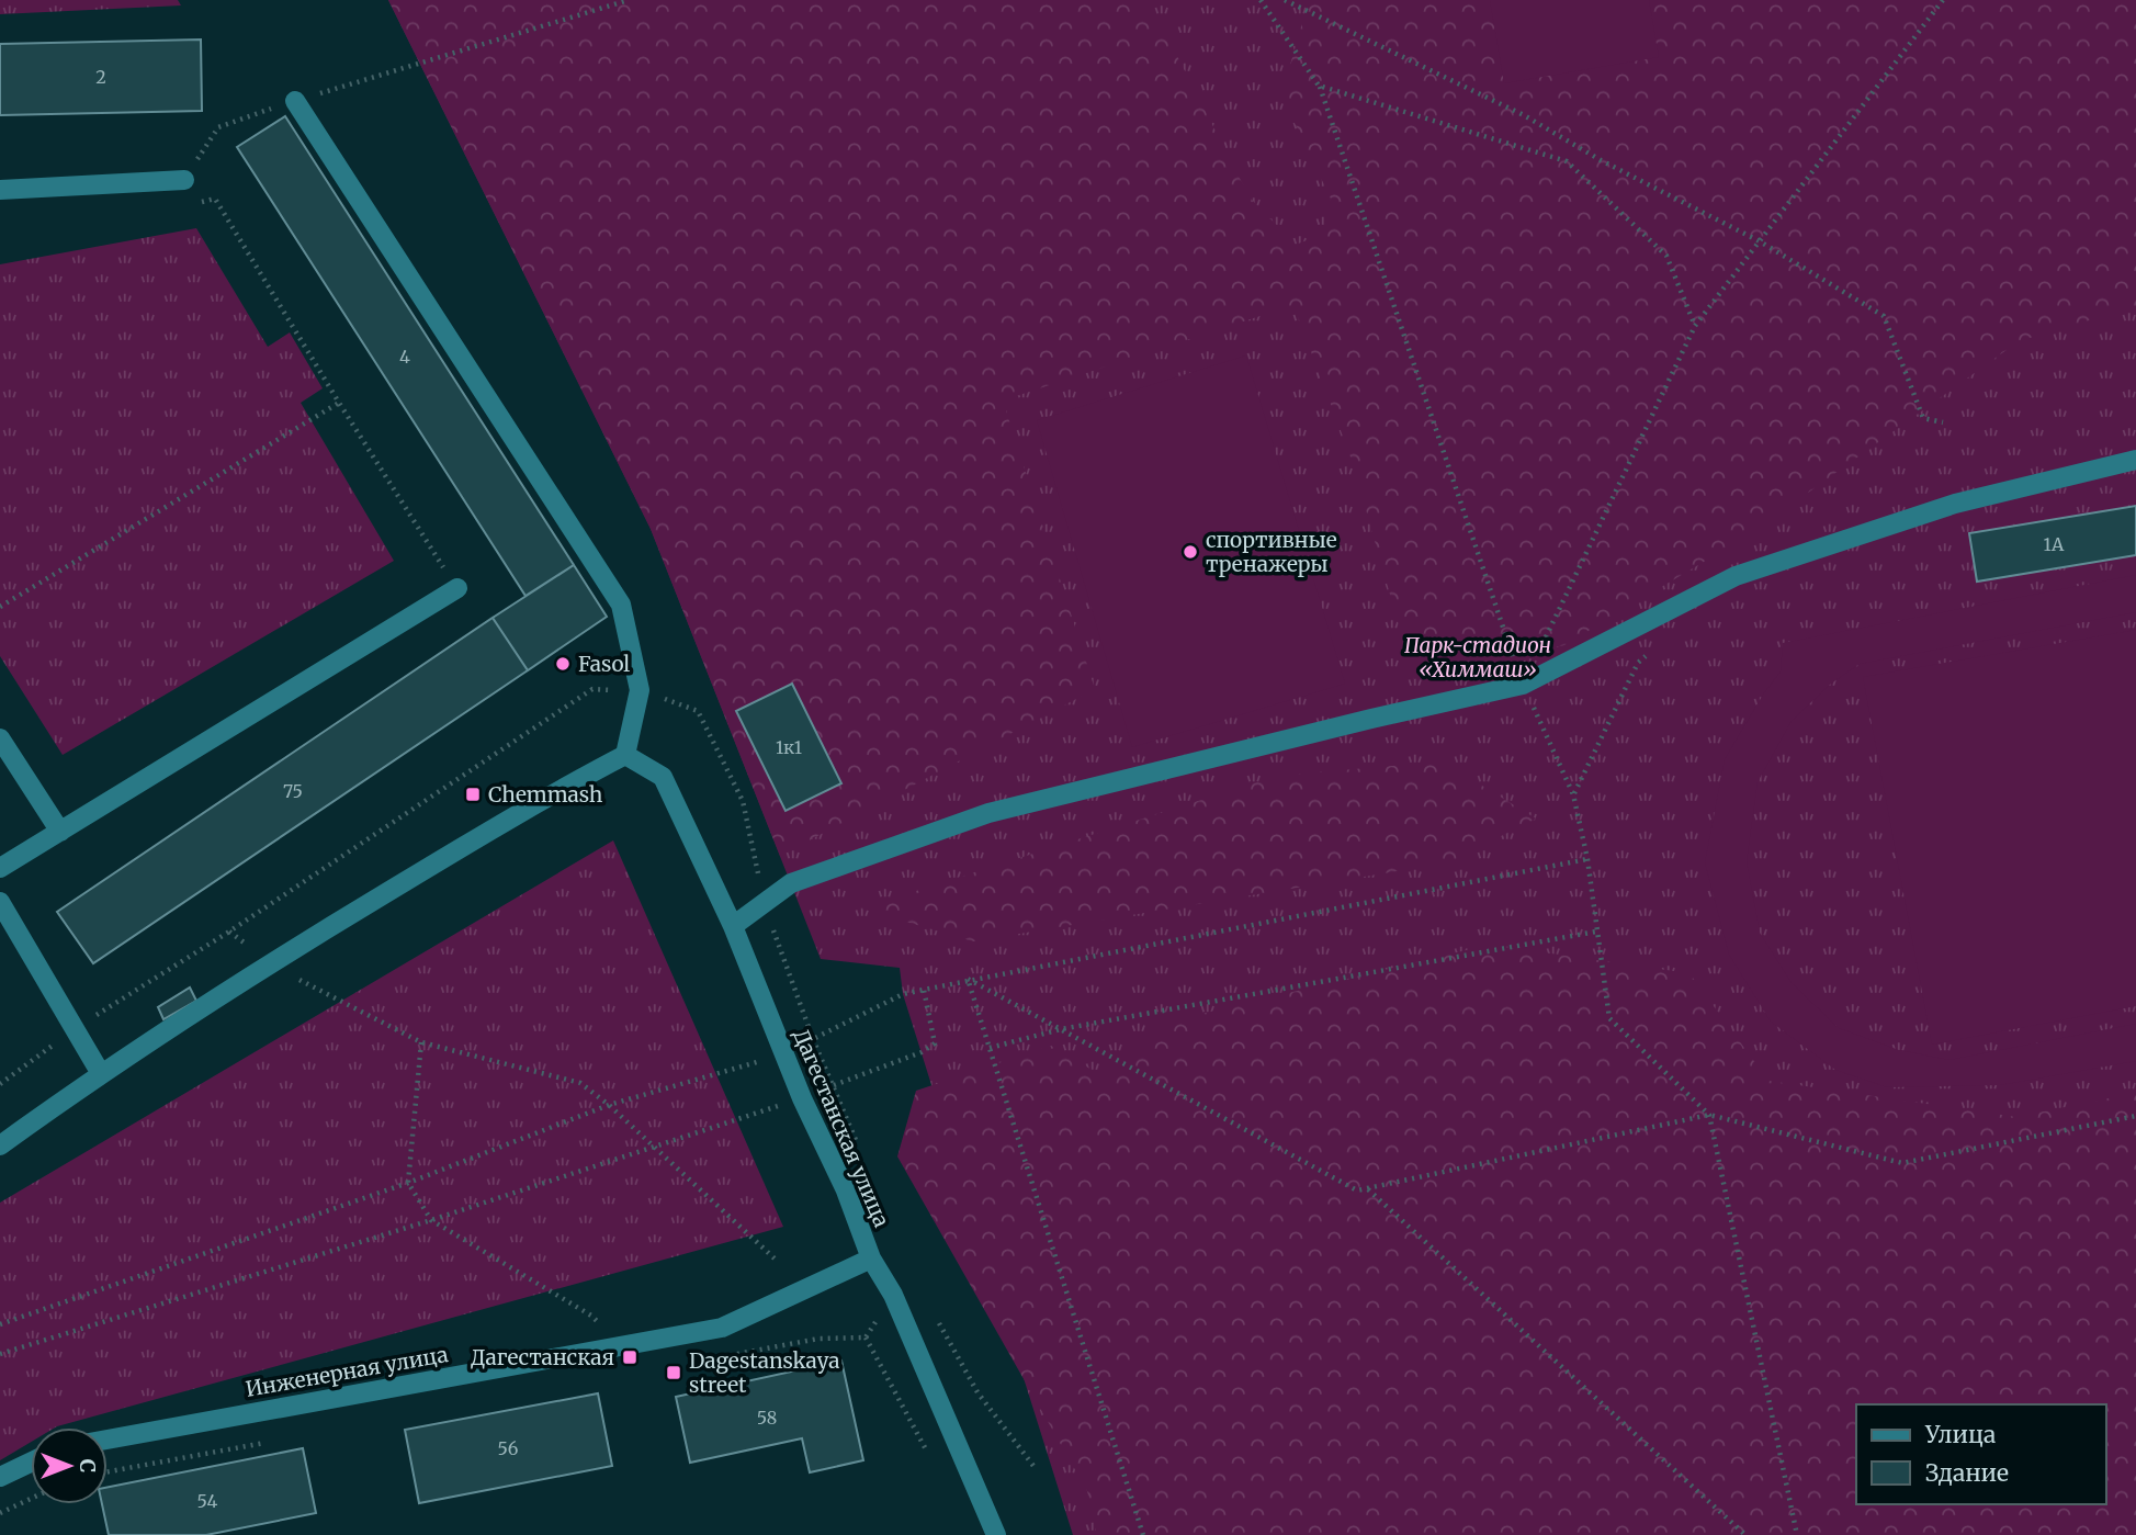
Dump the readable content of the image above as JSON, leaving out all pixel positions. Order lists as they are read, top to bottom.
{
  "streets": {
    "street": ["Дагестанская улица", "Инженерная улица"]
  },
  "crossings": [
    ["Дагестанская улица", "Инженерная улица"]
  ],
  "parks": ["Парк-стадион «Химмаш»"],
  "places": {
    "other": ["спортивные тренажеры", "Fasol"],
    "transit": ["Chemmash", "Дагестанская", "Dagestanskaya street"]
  },
  "house_numbers": [
    "2",
    "4",
    "1А",
    "1к1",
    "75",
    "58",
    "56",
    "54"
  ],
  "legend": ["Улица", "Здание"],
  "north": "right"
}
